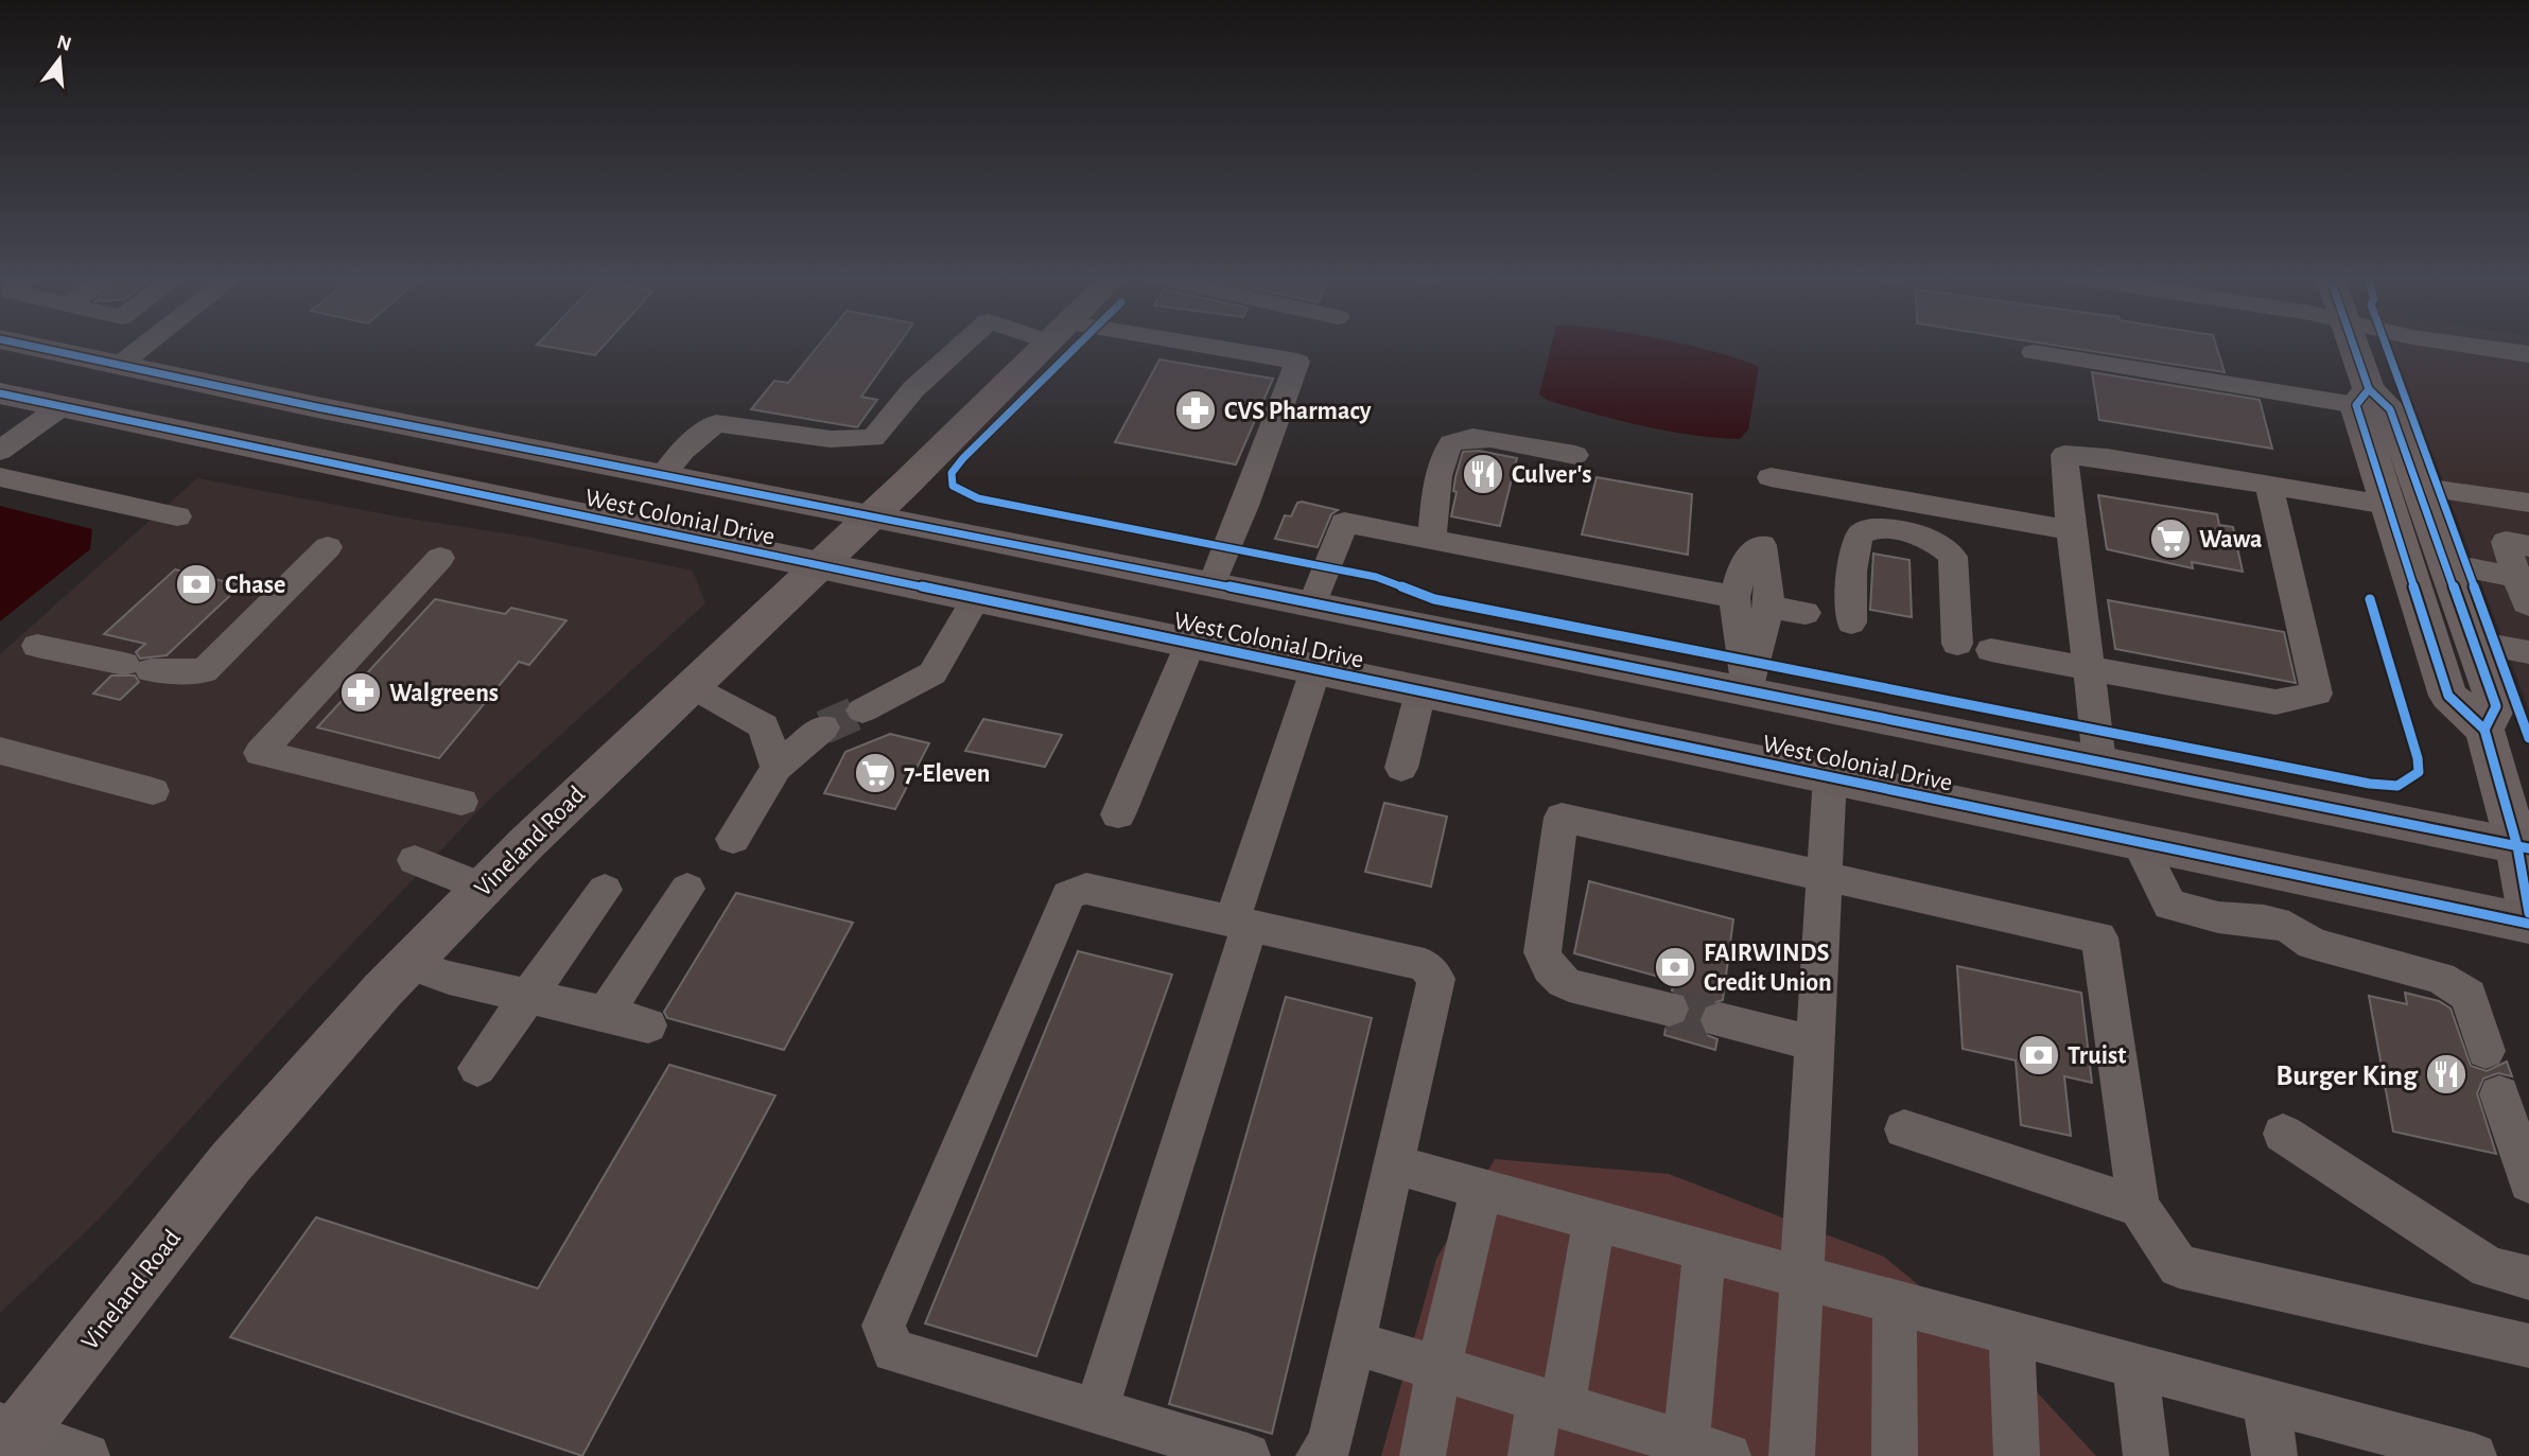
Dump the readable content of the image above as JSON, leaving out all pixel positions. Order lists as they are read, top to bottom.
{
  "streets": {
    "highway": ["West Colonial Drive"],
    "main road": ["Vineland Road"]
  },
  "crossings": [
    ["West Colonial Drive", "Vineland Road"]
  ],
  "places": {
    "pharmacy": ["CVS Pharmacy", "Walgreens"],
    "restaurant": ["Culver's", "Burger King"],
    "supermarket": ["Wawa", "7-Eleven"],
    "bank": ["Chase", "FAIRWINDS Credit Union", "Truist"]
  },
  "north": "top"
}
